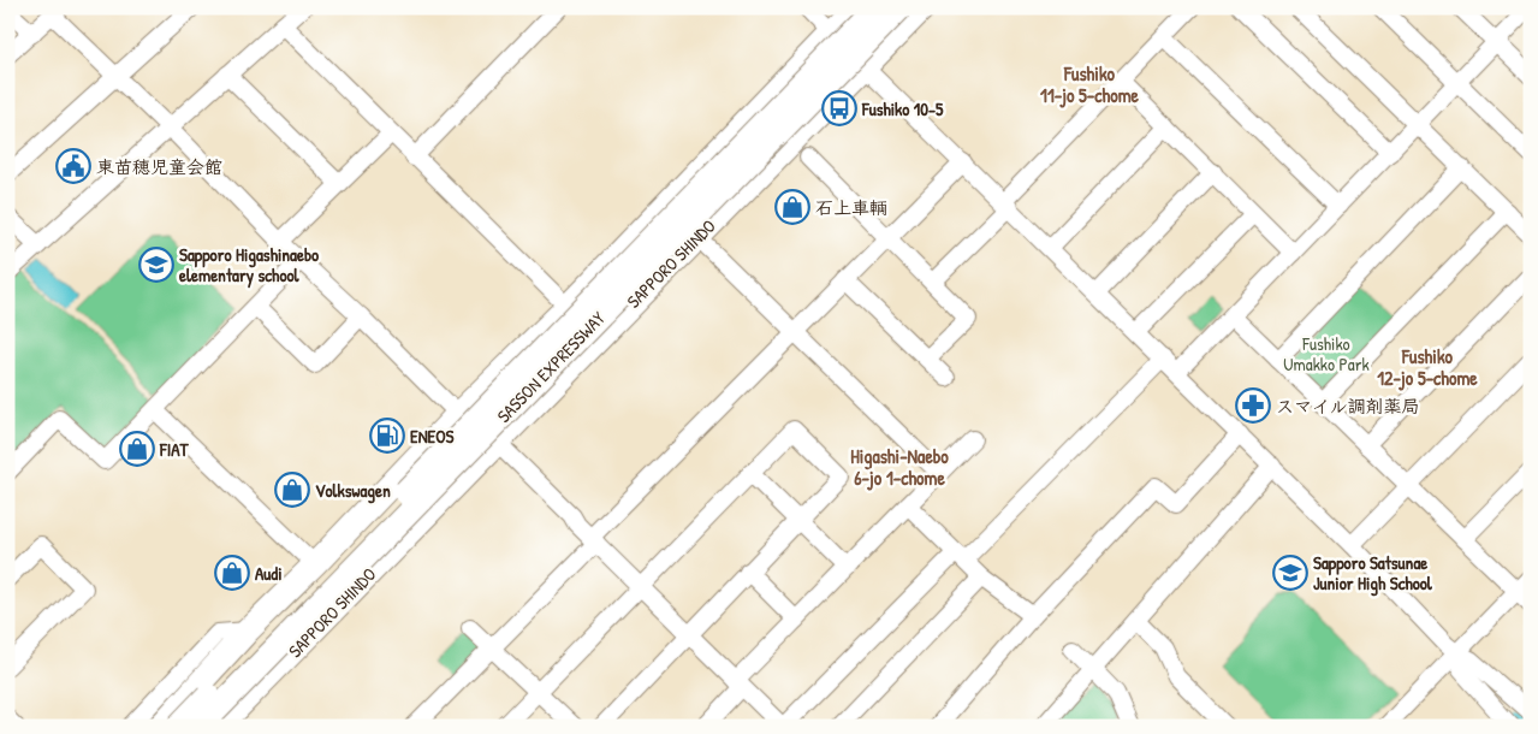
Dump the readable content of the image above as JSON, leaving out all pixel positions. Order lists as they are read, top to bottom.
{
  "streets": {
    "highway": ["SAPPORO SHINDO", "SASSON EXPRESSWAY"]
  },
  "crossings": [
    ["SAPPORO SHINDO", "SASSON EXPRESSWAY"]
  ],
  "districts": ["Fushiko 11-jo 5-chome", "Fushiko 12-jo 5-chome", "Higashi-Naebo 6-jo 1-chome"],
  "parks": ["Fushiko Umakko Park"],
  "places": {
    "bus stop": ["Fushiko 10-5"],
    "public building": ["東苗穂児童会館"],
    "shop": [
      "石上車輌",
      "FIAT",
      "Volkswagen",
      "Audi"
    ],
    "school or university": ["Sapporo Higashinaebo elementary school", "Sapporo Satsunae Junior High School"],
    "pharmacy": ["スマイル調剤薬局"],
    "fuel station": ["ENEOS"]
  }
}
